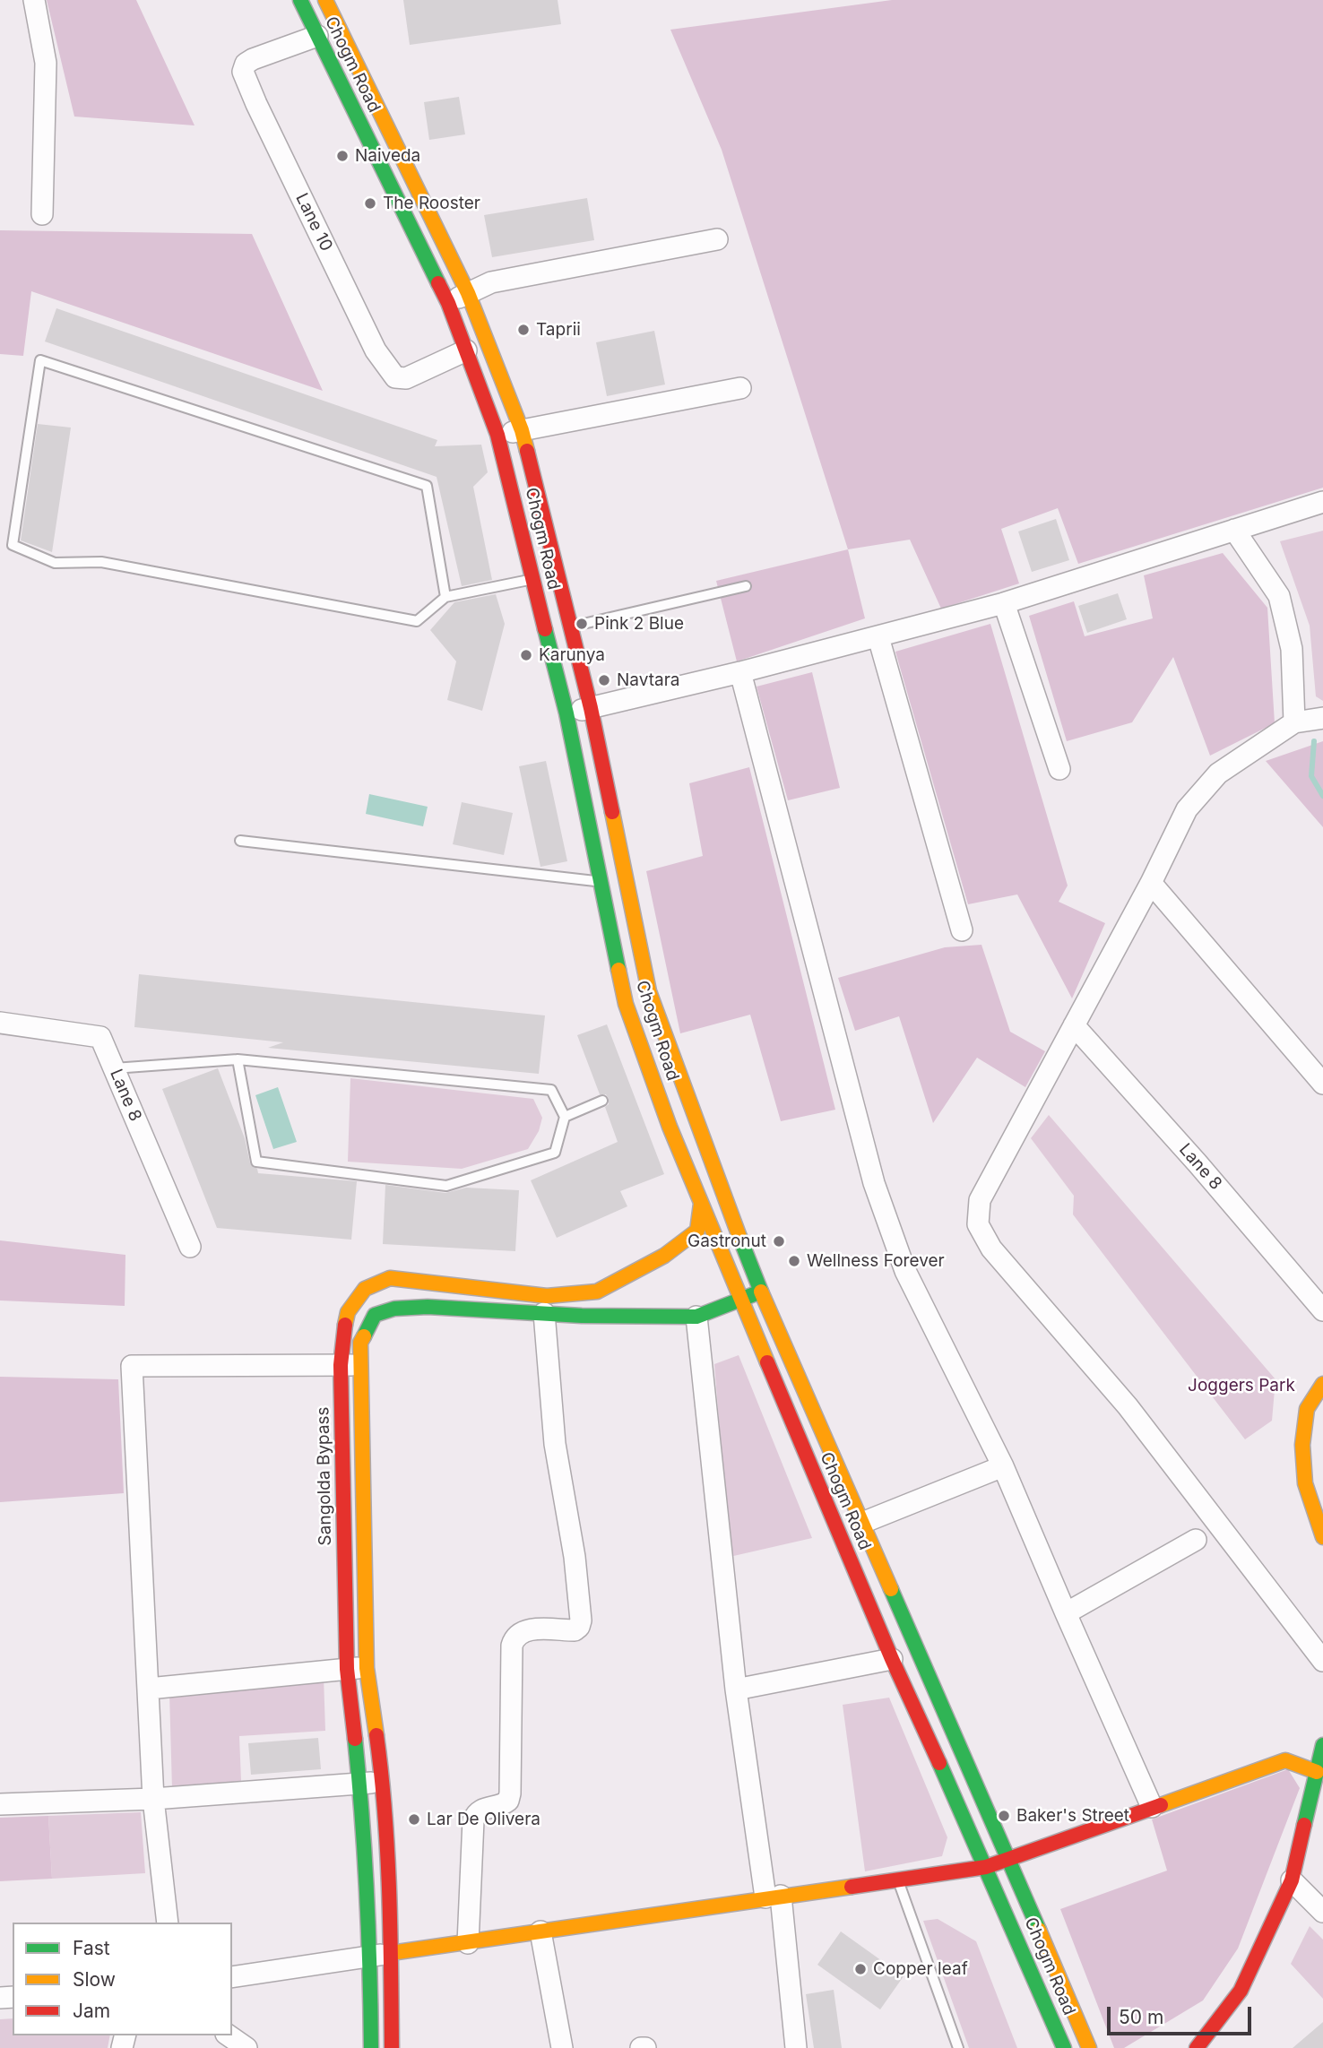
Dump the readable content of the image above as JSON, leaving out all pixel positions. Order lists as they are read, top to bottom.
{
  "streets": {
    "main road": ["Chogm Road", "Sangolda Bypass"],
    "street": ["Lane 10", "Lane 8"]
  },
  "crossings": [
    ["Chogm Road", "Lane 10"],
    ["Chogm Road", "Sangolda Bypass"]
  ],
  "parks": ["Joggers Park"],
  "places": [
    "Naiveda",
    "The Rooster",
    "Taprii",
    "Pink 2 Blue",
    "Karunya",
    "Navtara",
    "Gastronut",
    "Wellness Forever",
    "Baker's Street",
    "Lar De Olivera",
    "Copper leaf"
  ],
  "legend": ["Fast", "Slow", "Jam"],
  "scale_bar": "50 m"
}
